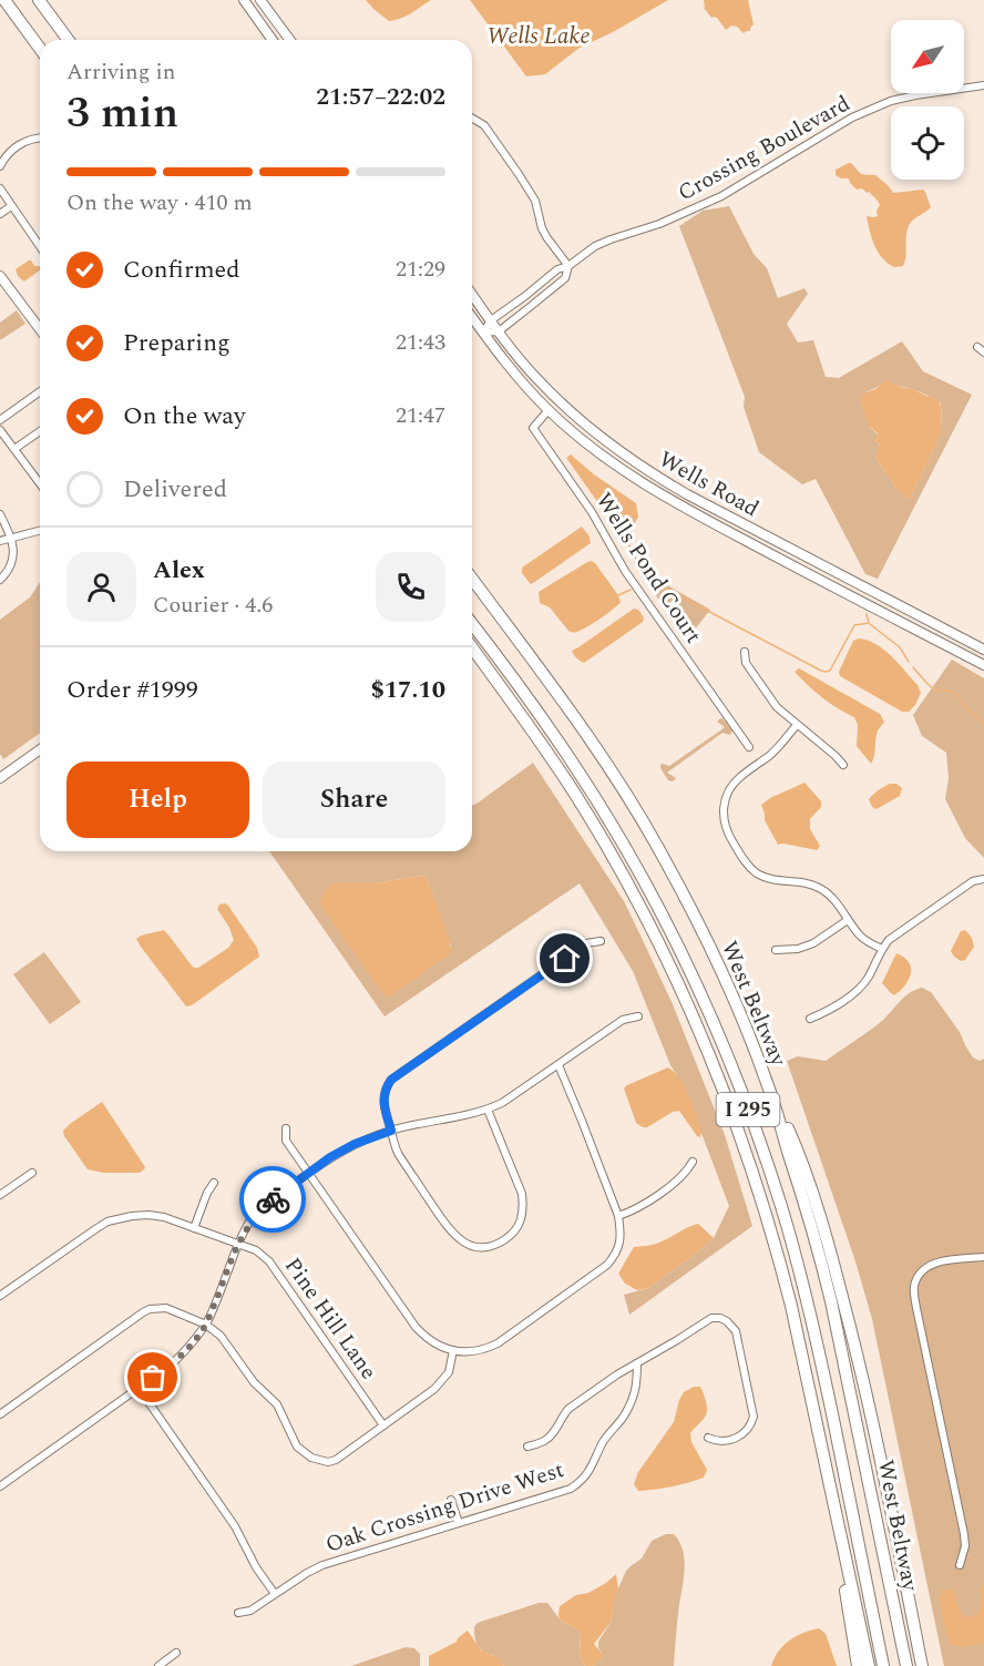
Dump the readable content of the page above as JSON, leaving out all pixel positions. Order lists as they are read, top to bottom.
{
  "streets": {
    "highway": ["West Beltway", "I 295"],
    "main road": ["Wells Road"],
    "street": [
      "Crossing Boulevard",
      "Wells Pond Court",
      "Pine Hill Lane",
      "Oak Crossing Drive West"
    ]
  },
  "crossings": [
    ["Crossing Boulevard", "Wells Road"],
    ["Wells Road", "Wells Pond Court"]
  ],
  "water": ["Wells Lake"],
  "north": "bottom left",
  "page": {
    "heading": ["3 min", "Arriving in", "21:57–22:02"],
    "panel": [
      "Alex",
      "Courier · 4.6",
      "Order #1999",
      "$17.10"
    ],
    "bar": "On the way · 410 m",
    "list": [
      ["Confirmed", "21:29"],
      ["Preparing", "21:43"],
      ["On the way", "21:47"],
      "Delivered"
    ],
    "buttons": ["Help", "Share"]
  }
}
